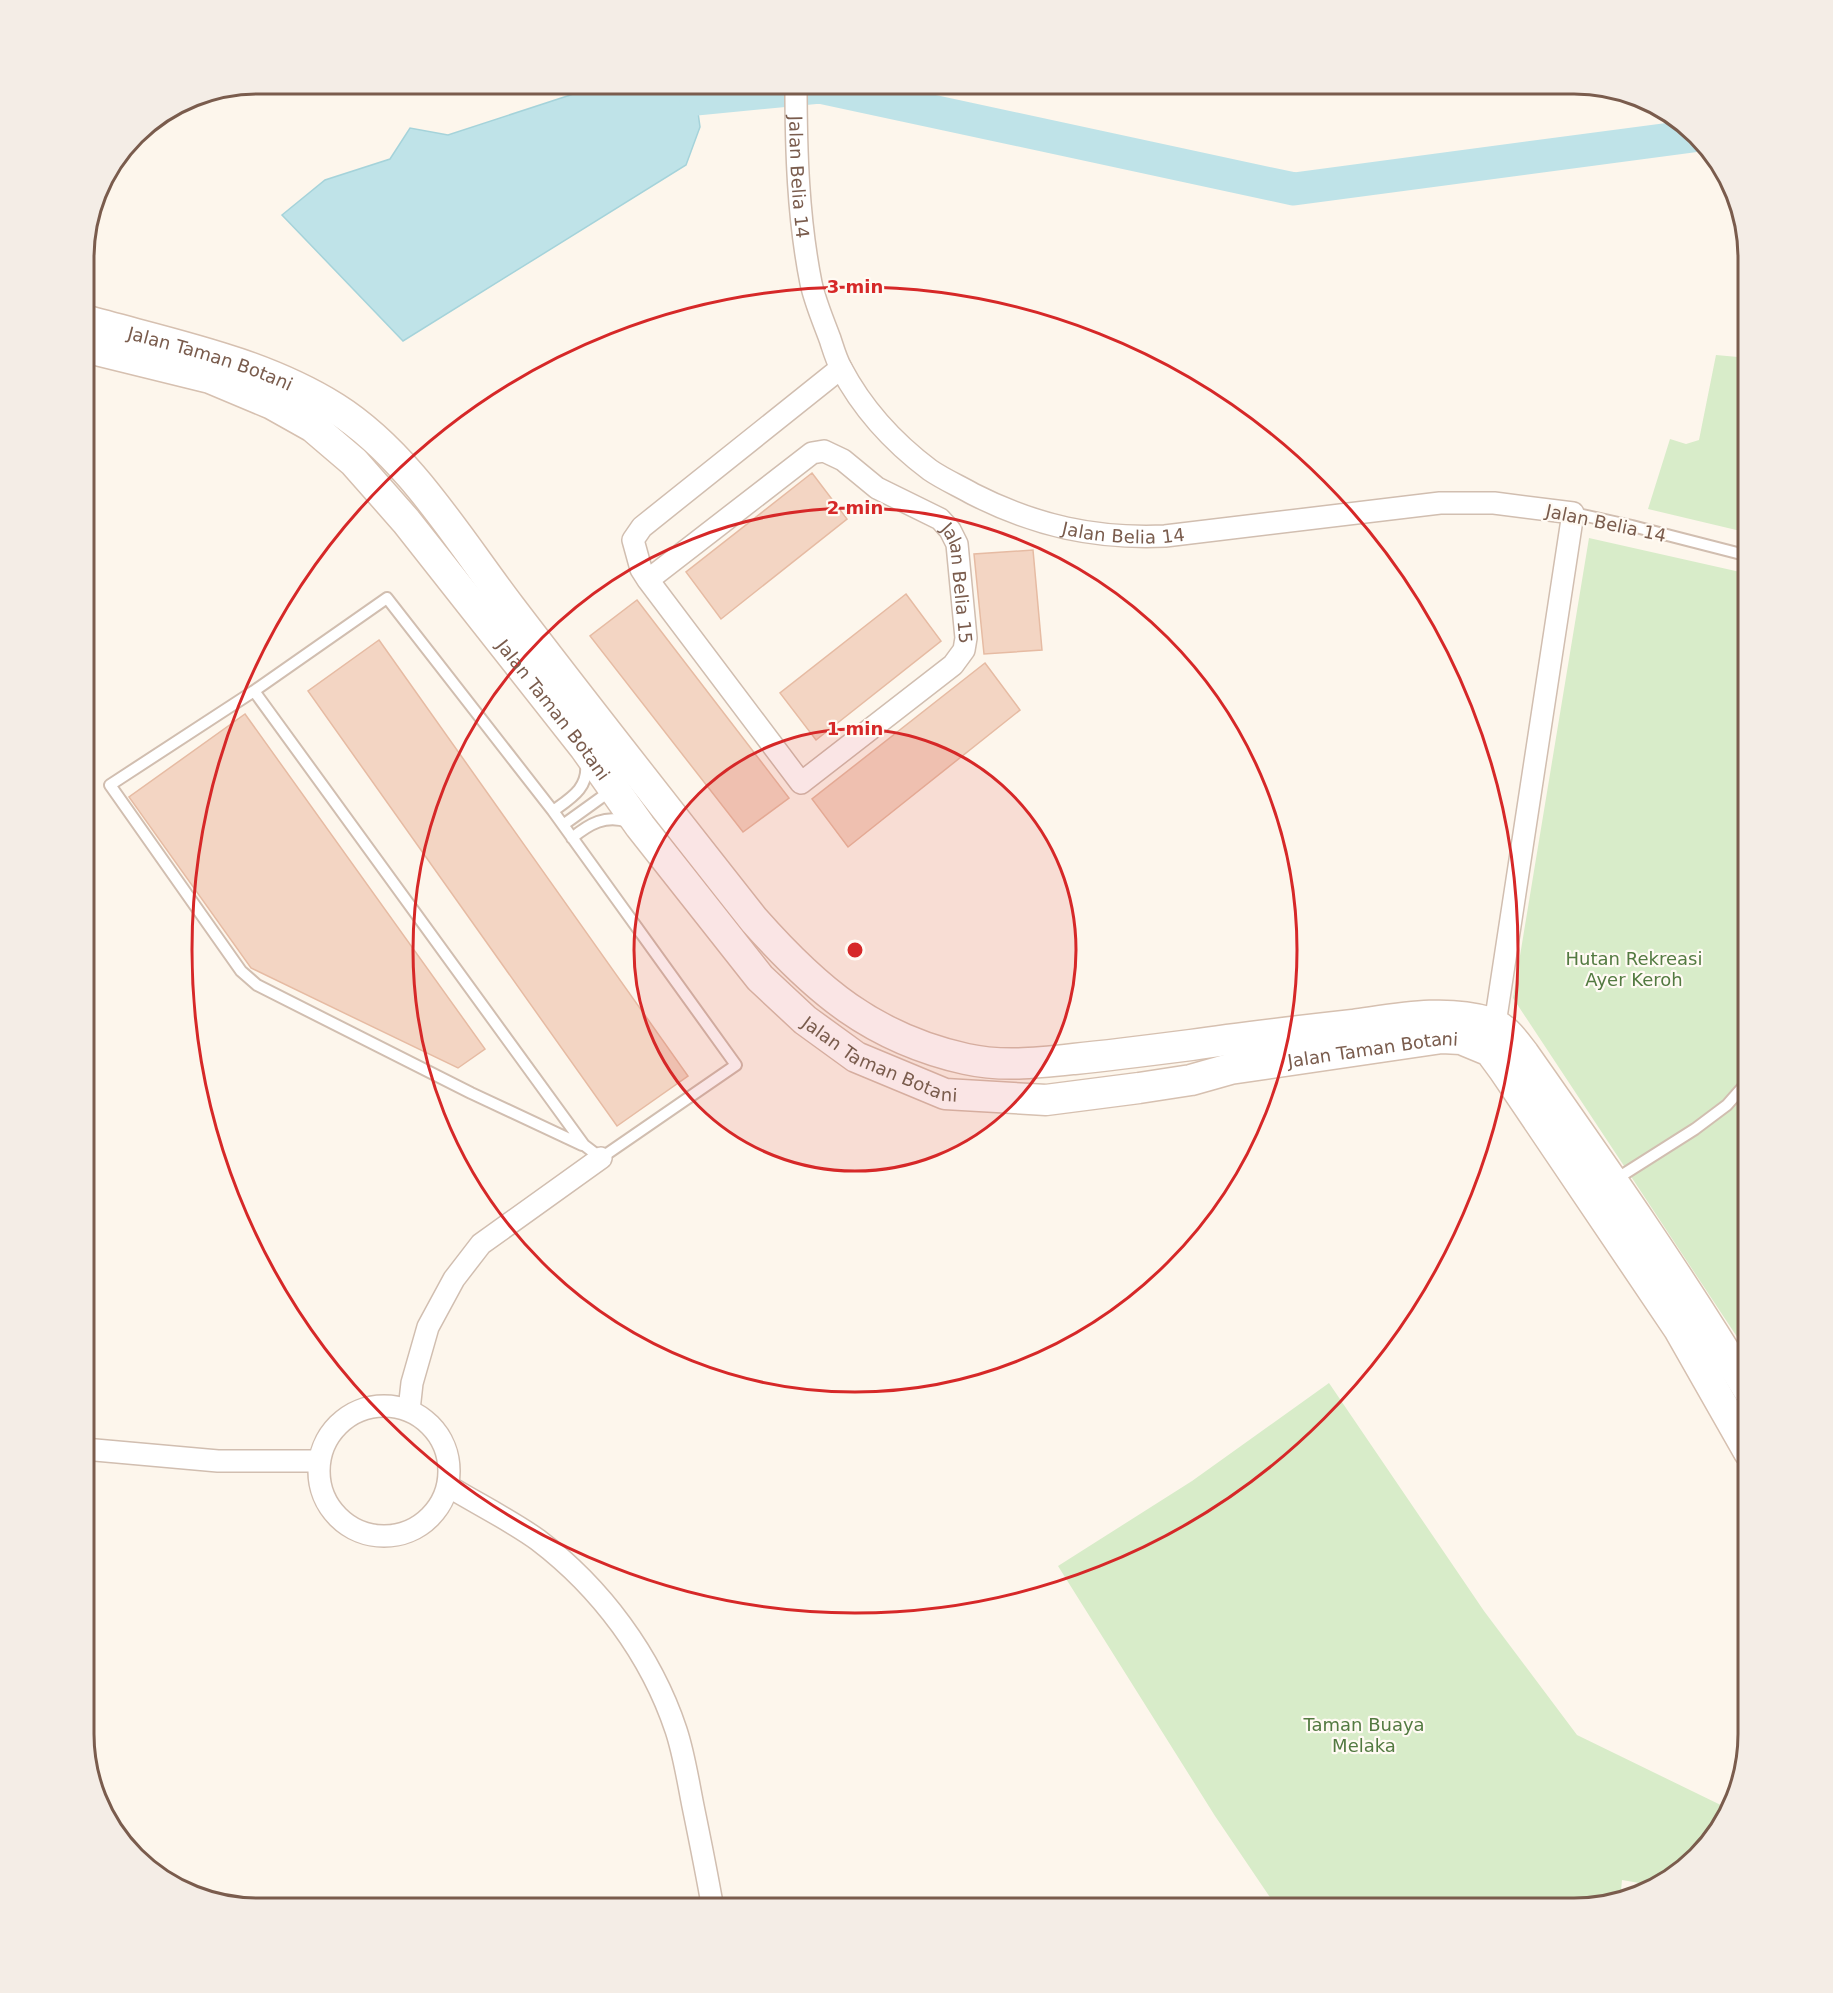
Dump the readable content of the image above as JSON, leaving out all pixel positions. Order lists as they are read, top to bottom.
{
  "streets": {
    "street": ["Jalan Belia 14", "Jalan Taman Botani", "Jalan Belia 15"]
  },
  "crossings": [
    ["Jalan Belia 14", "Jalan Belia 15"]
  ],
  "parks": ["Hutan Rekreasi Ayer Keroh", "Taman Buaya Melaka"],
  "rings": ["3 min", "2 min", "1 min"]
}
